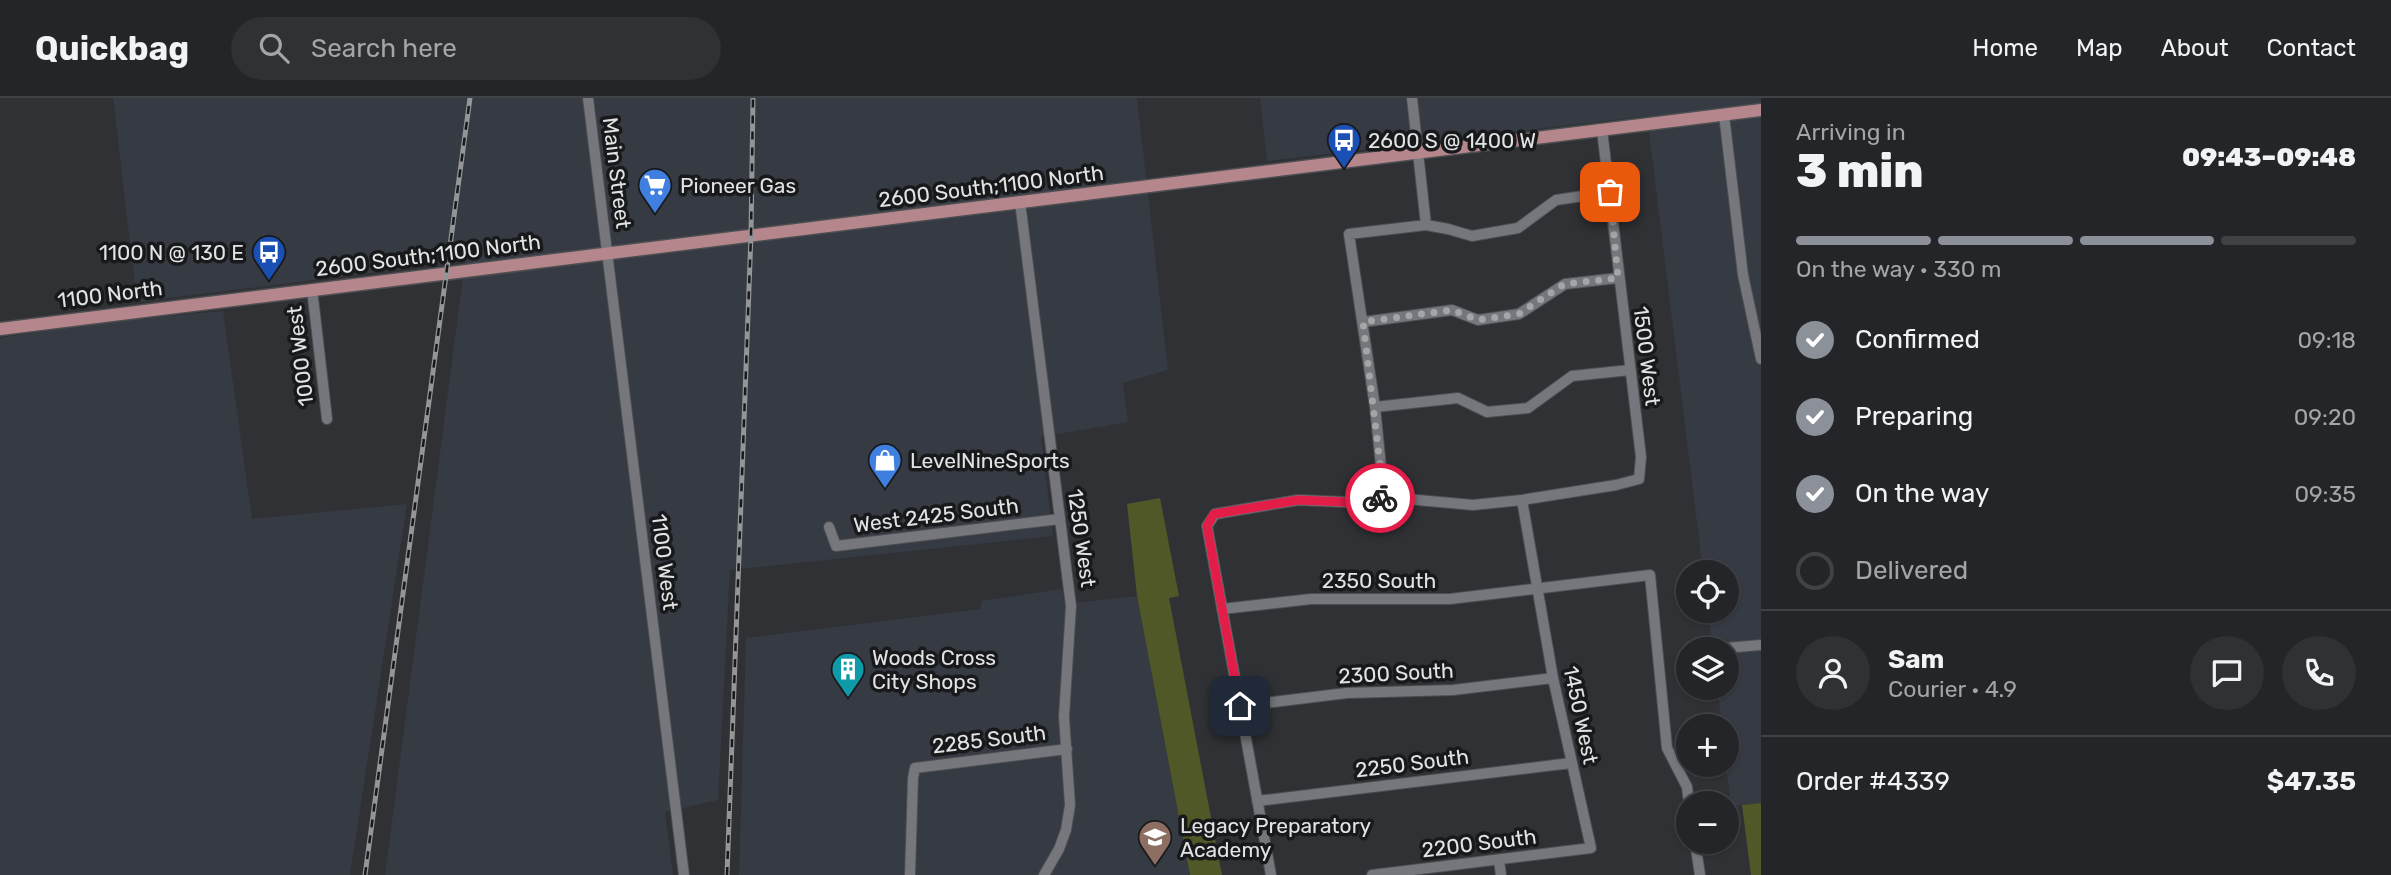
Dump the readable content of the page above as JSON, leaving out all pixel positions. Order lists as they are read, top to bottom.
{
  "streets": {
    "main road": ["2600 South;1100 North", "1100 North"],
    "street": [
      "Main Street",
      "1000 West",
      "1500 West",
      "West 2425 South",
      "1250 West",
      "1100 West",
      "2350 South",
      "2300 South",
      "1450 West",
      "2285 South",
      "2250 South",
      "2200 South"
    ]
  },
  "crossings": [
    ["Main Street", "2600 South;1100 North"],
    ["Main Street", "1100 West"],
    ["2600 South;1100 North", "1100 North"],
    ["2600 South;1100 North", "1000 West"],
    ["2600 South;1100 North", "1500 West"],
    ["2600 South;1100 North", "1250 West"],
    ["2600 South;1100 North", "1100 West"],
    ["West 2425 South", "1250 West"],
    ["1250 West", "2285 South"],
    ["2350 South", "1450 West"],
    ["2300 South", "1450 West"],
    ["1450 West", "2250 South"],
    ["1450 West", "2200 South"]
  ],
  "places": {
    "bus stop": ["2600 S @ 1400 W", "1100 N @ 130 E"],
    "supermarket": ["Pioneer Gas"],
    "shop": ["LevelNineSports"],
    "building": ["Woods Cross City Shops"],
    "school or university": ["Legacy Preparatory Academy"]
  },
  "page": {
    "header": "Quickbag",
    "search": "Search here",
    "nav": [
      "Home",
      "Map",
      "About",
      "Contact"
    ],
    "heading": ["3 min", "Arriving in", "09:43–09:48"],
    "panel": [
      "Sam",
      "Courier · 4.9",
      "Order #4339",
      "$47.35"
    ],
    "bar": "On the way · 330 m",
    "list": [
      ["Confirmed", "09:18"],
      ["Preparing", "09:20"],
      ["On the way", "09:35"],
      "Delivered"
    ],
    "map_buttons": ["+", "−"]
  }
}
